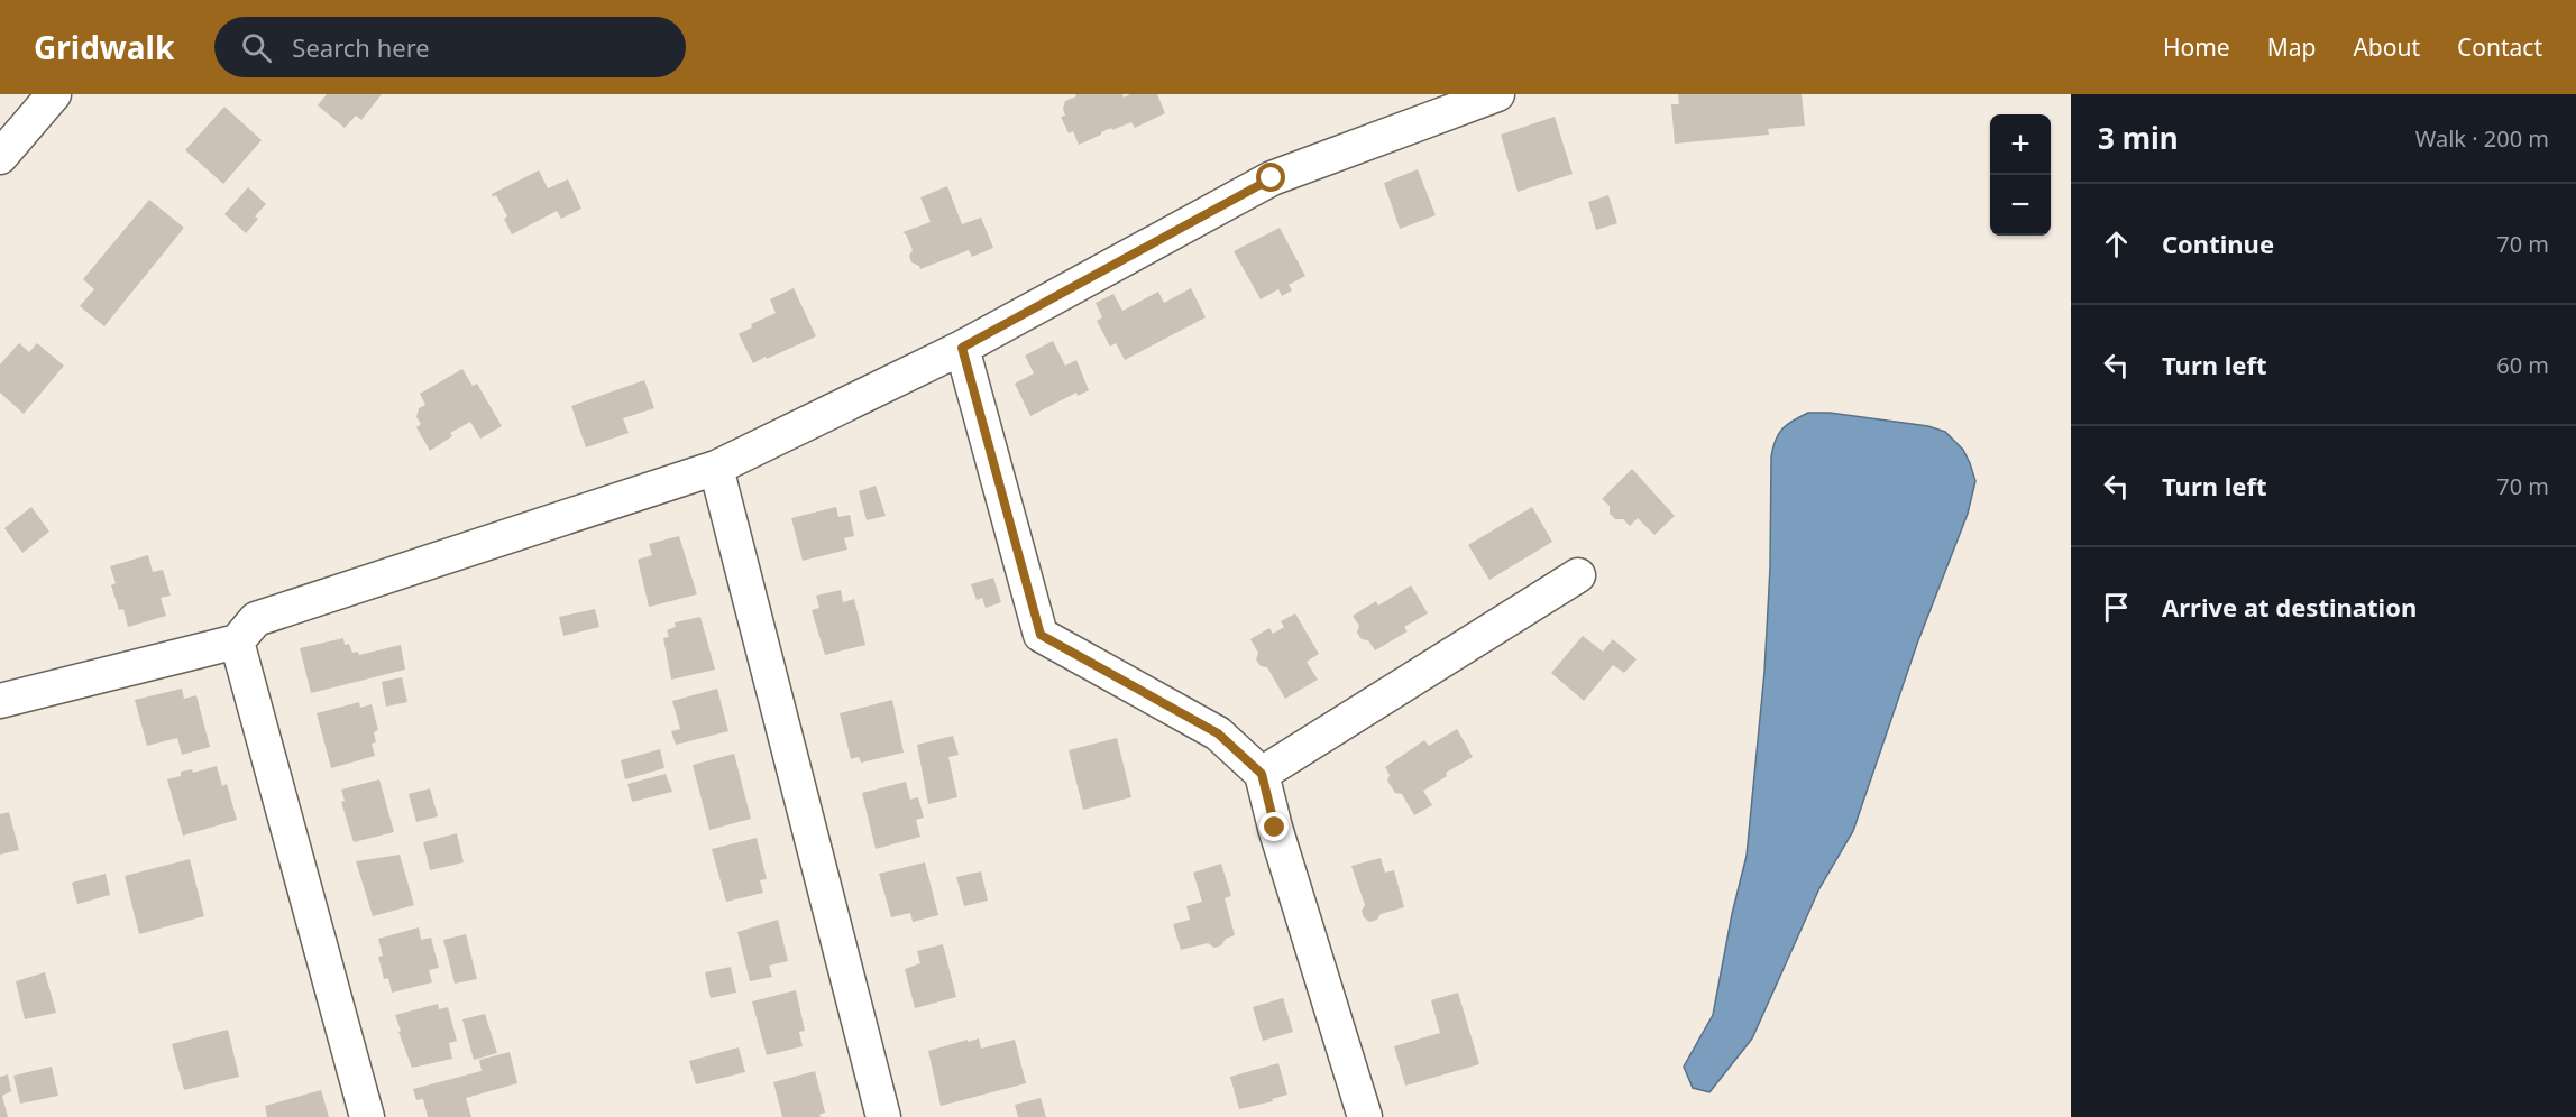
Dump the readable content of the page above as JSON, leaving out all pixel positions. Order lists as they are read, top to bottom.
{
  "page": {
    "header": "Gridwalk",
    "search": "Search here",
    "nav": [
      "Home",
      "Map",
      "About",
      "Contact"
    ],
    "heading": ["3 min", "Walk · 200 m"],
    "map_buttons": ["+", "−"],
    "list": [
      ["Continue", "70 m"],
      ["Turn left", "60 m"],
      ["Turn left", "70 m"],
      "Arrive at destination"
    ]
  }
}
